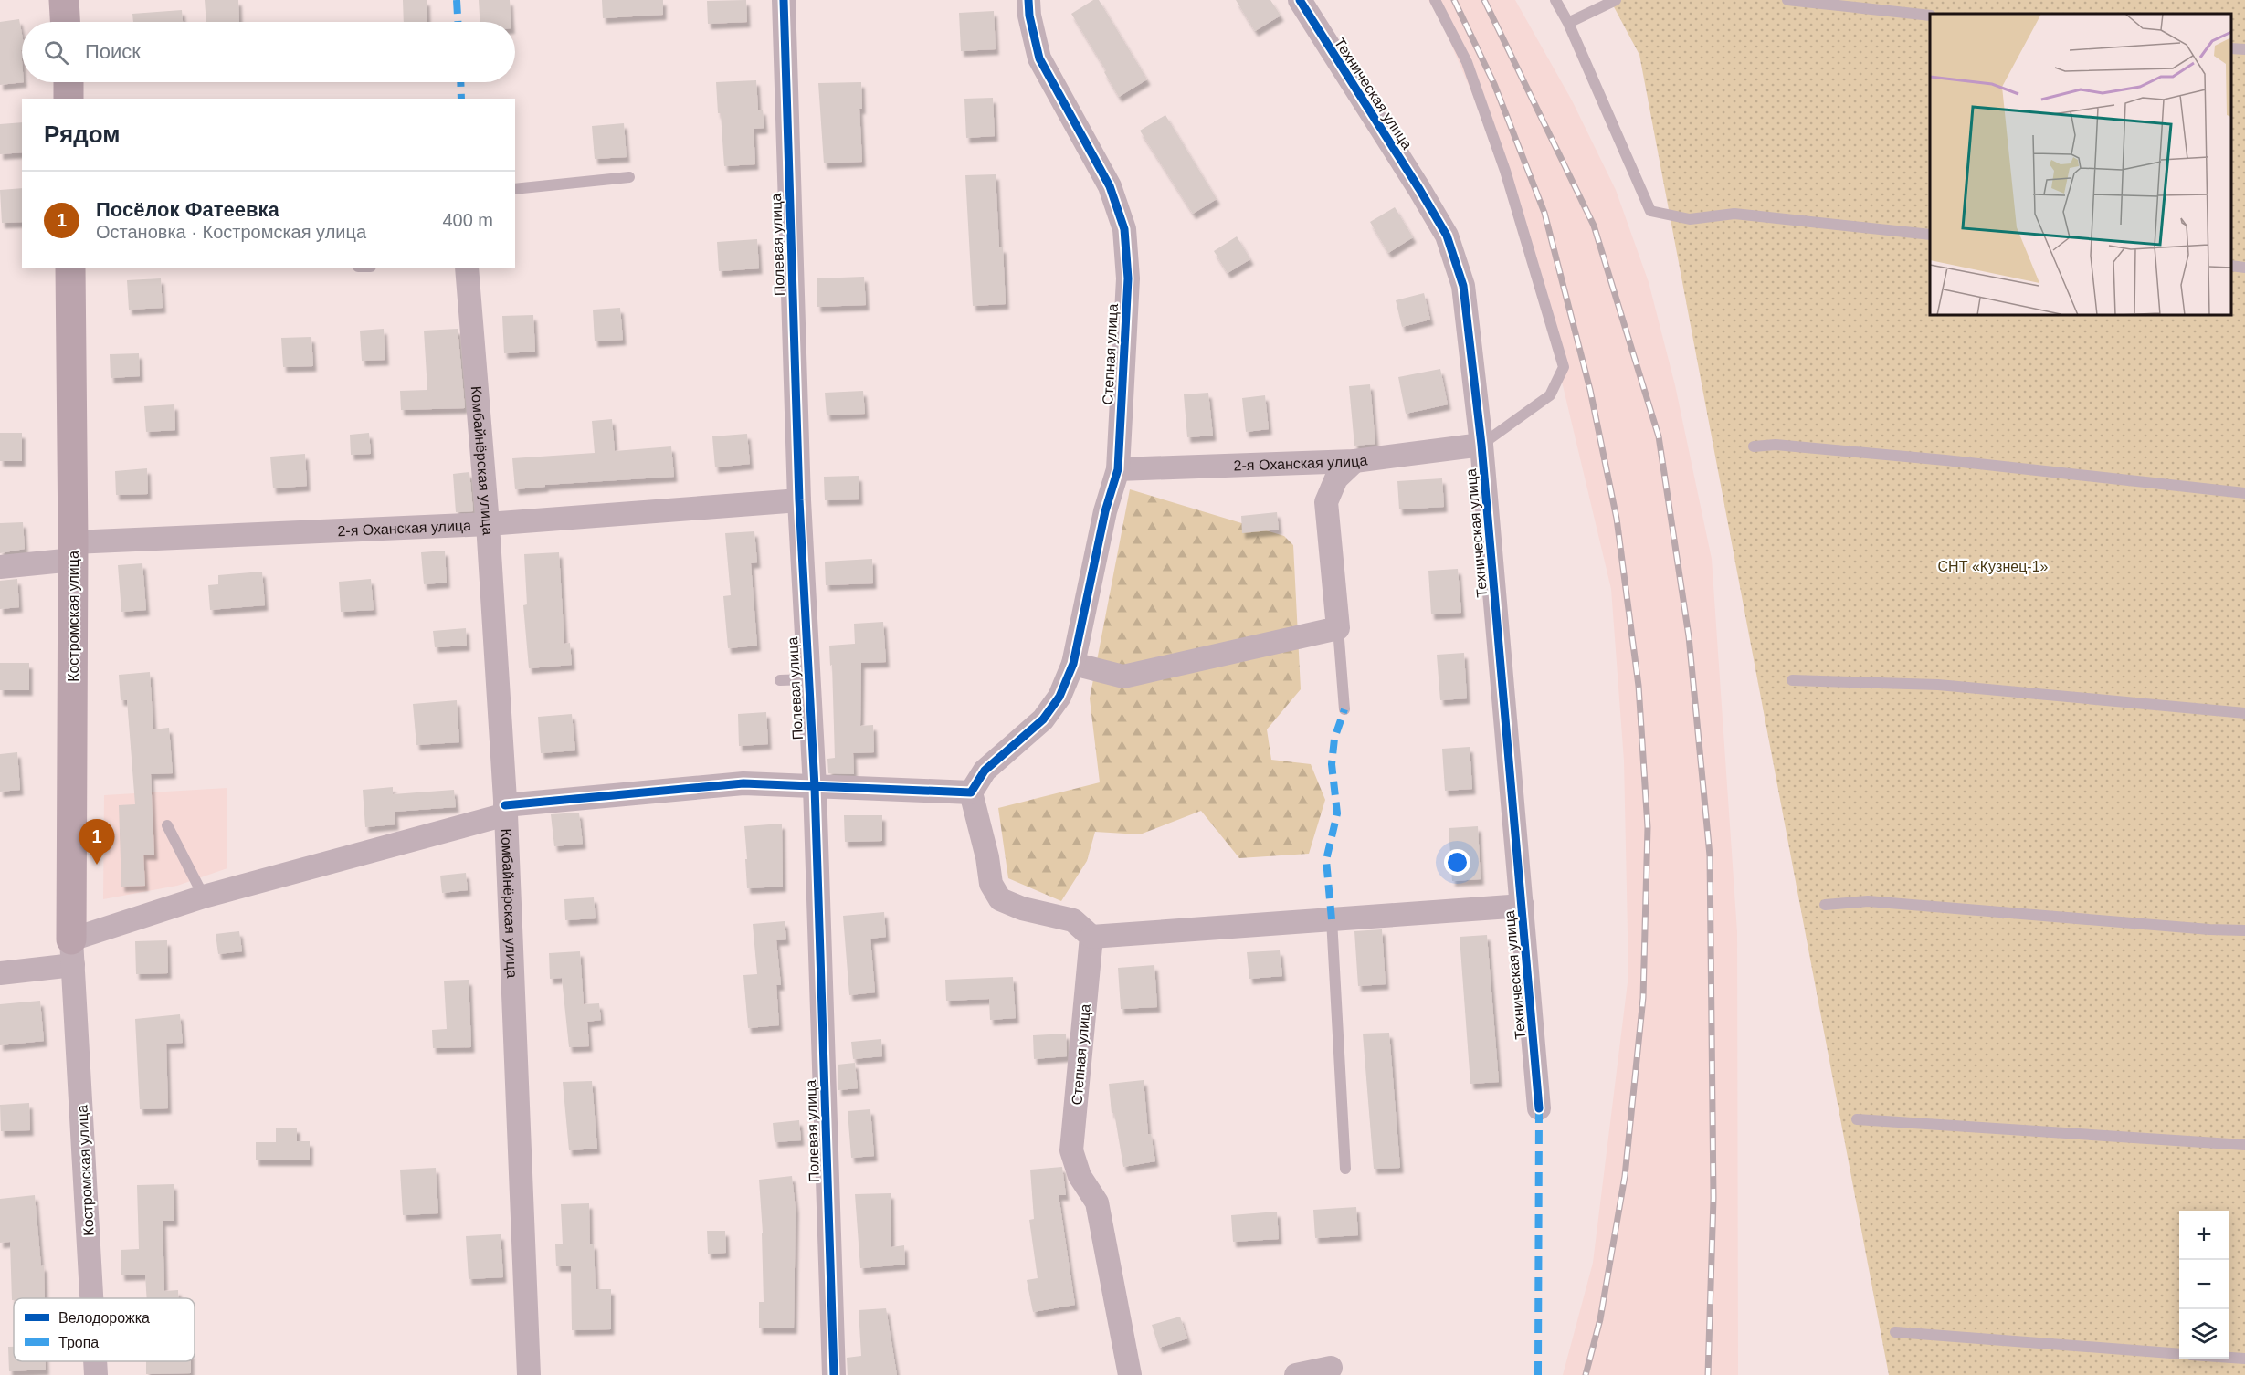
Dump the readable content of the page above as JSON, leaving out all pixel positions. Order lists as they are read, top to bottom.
{
  "streets": {
    "street": [
      "Техническая улица",
      "Полевая улица",
      "Степная улица",
      "Комбайнёрская улица",
      "2-я Оханская улица",
      "Костромская улица"
    ]
  },
  "crossings": [
    ["Техническая улица", "2-я Оханская улица"],
    ["Полевая улица", "2-я Оханская улица"],
    ["Степная улица", "2-я Оханская улица"],
    ["Комбайнёрская улица", "2-я Оханская улица"],
    ["2-я Оханская улица", "Костромская улица"]
  ],
  "parks": ["СНТ «Кузнец-1»"],
  "legend": ["Велодорожка", "Тропа"],
  "page": {
    "search": "Поиск",
    "heading": "Рядом",
    "list": [
      {
        "mark": "1",
        "name": "Посёлок Фатеевка",
        "note": "Остановка · Костромская улица",
        "value": "400 m"
      }
    ],
    "pins": "1",
    "map_buttons": ["+", "−"]
  }
}
